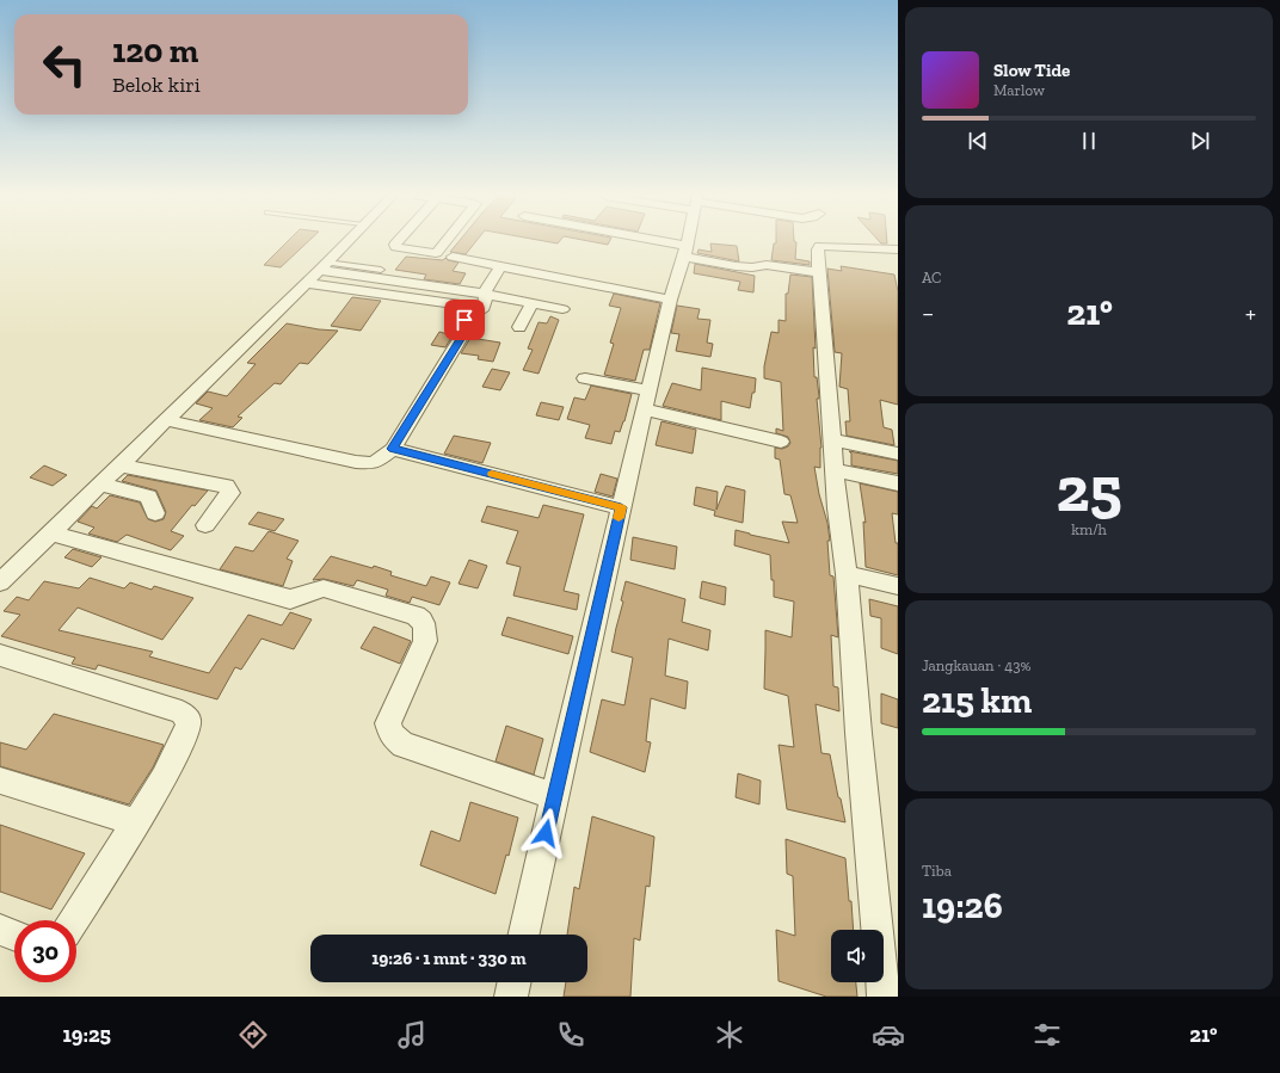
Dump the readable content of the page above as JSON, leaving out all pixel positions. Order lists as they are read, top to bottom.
{
  "page": {
    "turn": ["120 m", "Belok kiri"],
    "song": ["Slow Tide", "Marlow"],
    "tile": [
      "AC",
      ["25", "km/h"],
      ["Jangkauan · 43%", "215 km"],
      ["Tiba", "19:26"]
    ],
    "heat": ["−", "21°", "+"],
    "limit": "30",
    "trip": "19:26 · 1 mnt · 330 m",
    "tabs": ["19:25", "21°"]
  }
}
